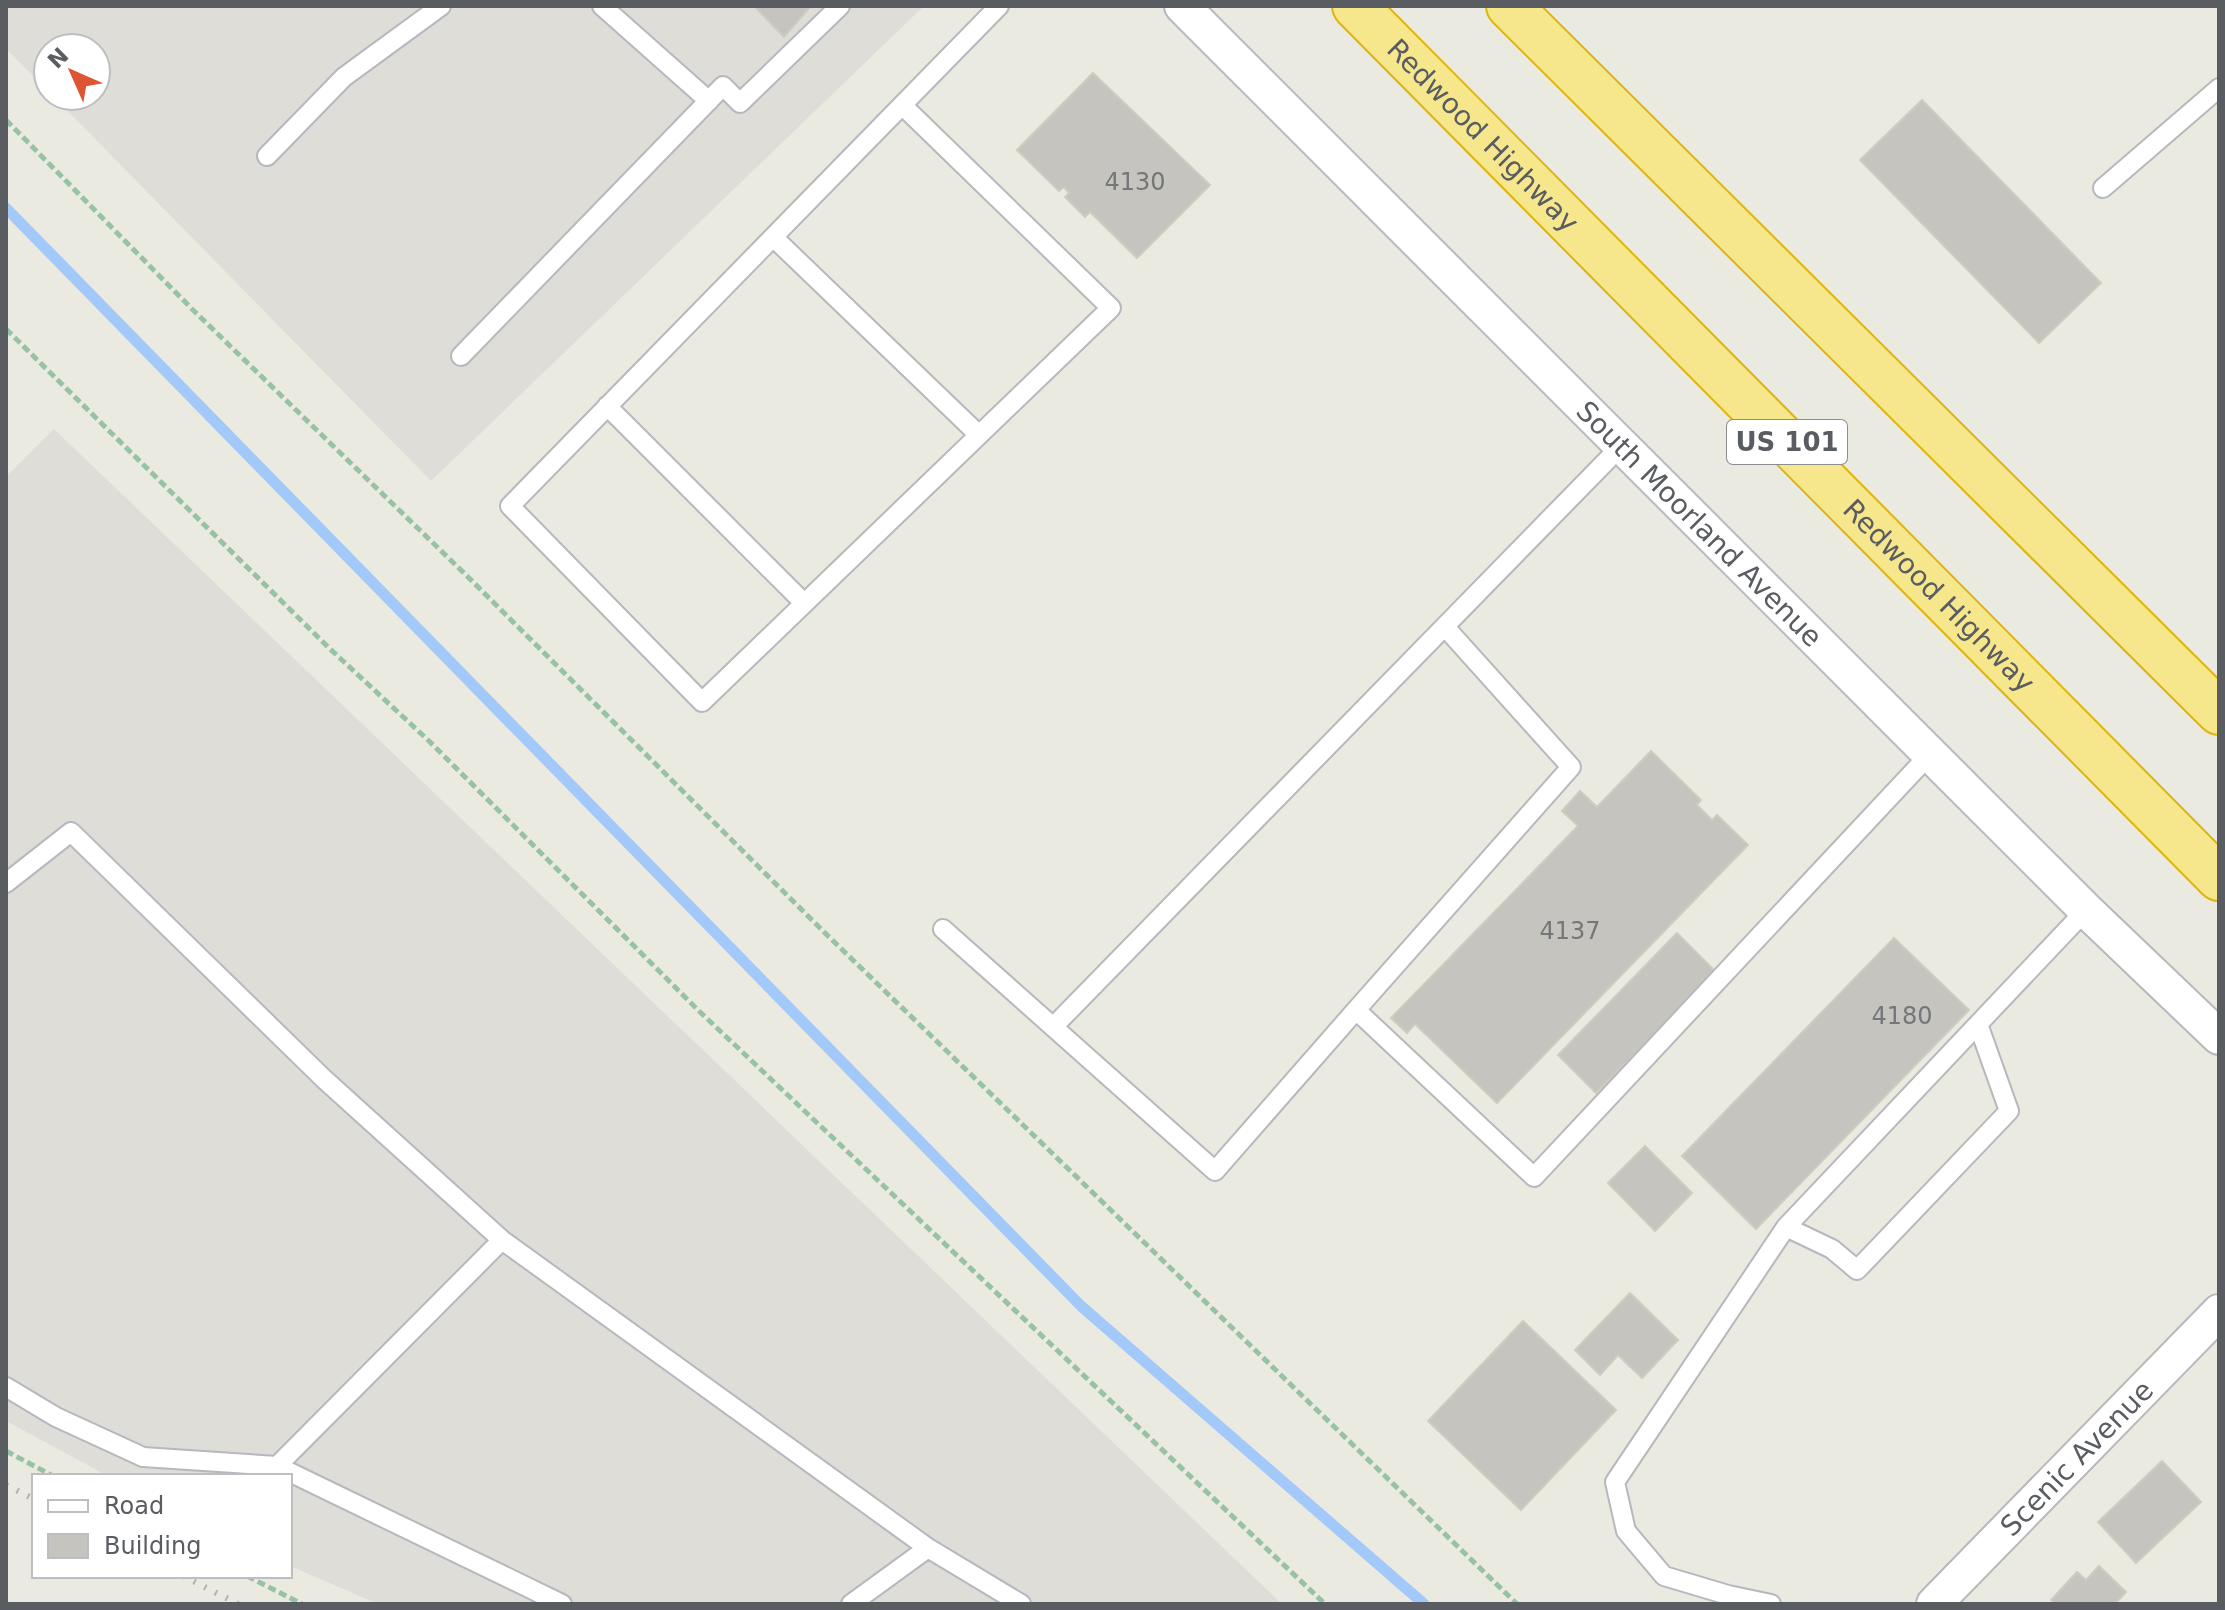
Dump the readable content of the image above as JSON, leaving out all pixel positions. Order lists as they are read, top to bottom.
{
  "streets": {
    "highway": ["Redwood Highway", "US 101"],
    "street": ["South Moorland Avenue", "Scenic Avenue"]
  },
  "house_numbers": ["4130", "4137", "4180"],
  "legend": ["Road", "Building"],
  "north": "top left"
}
